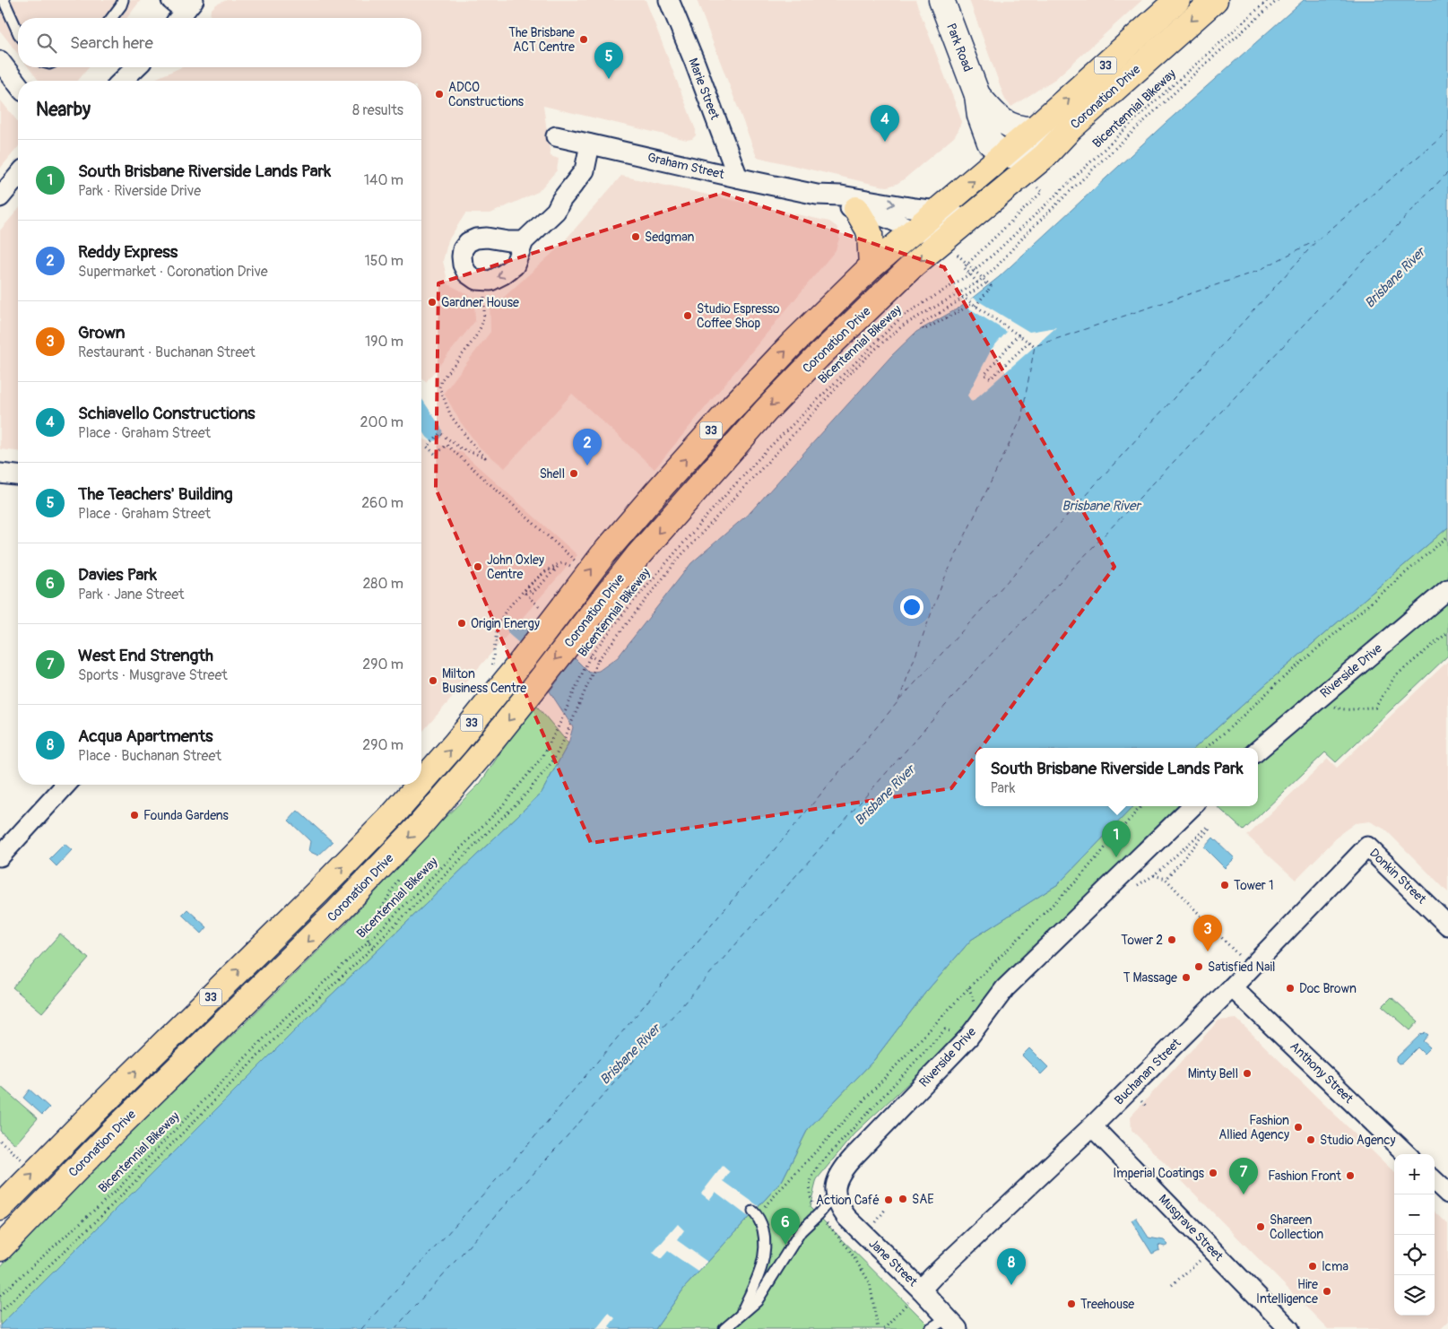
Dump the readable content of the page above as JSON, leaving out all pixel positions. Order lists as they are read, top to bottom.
{
  "streets": {
    "highway": ["33", "Coronation Drive"],
    "street": [
      "Park Road",
      "Marie Street",
      "Graham Street",
      "Riverside Drive",
      "Donkin Street",
      "Buchanan Street",
      "Anthony Street",
      "Musgrave Street",
      "Jane Street"
    ],
    "path": ["Bicentennial Bikeway"]
  },
  "crossings": [
    ["Park Road", "Coronation Drive"],
    ["Marie Street", "Graham Street"],
    ["Coronation Drive", "Graham Street"],
    ["Riverside Drive", "Jane Street"],
    ["Donkin Street", "Buchanan Street"],
    ["Buchanan Street", "Anthony Street"],
    ["Buchanan Street", "Musgrave Street"],
    ["Buchanan Street", "Jane Street"]
  ],
  "water": ["Brisbane River"],
  "places": [
    "The Brisbane ACT Centre",
    "ADCO Constructions",
    "Sedgman",
    "Gardner House",
    "Studio Espresso Coffee Shop",
    "Shell",
    "John Oxley Centre",
    "Origin Energy",
    "Milton Business Centre",
    "Founda Gardens",
    "Tower 1",
    "Tower 2",
    "Satisfied Nail",
    "T Massage",
    "Doc Brown",
    "Minty Bell",
    "Fashion Allied Agency",
    "Studio Agency",
    "Imperial Coatings",
    "Fashion Front",
    "SAE",
    "Action Café",
    "Shareen Collection",
    "Icma",
    "Hire Intelligence",
    "Treehouse"
  ],
  "page": {
    "search": "Search here",
    "pins": [
      "5",
      "4",
      "2",
      "1",
      "3",
      "7",
      "6",
      "8"
    ],
    "heading": ["Nearby", "8 results"],
    "list": [
      {
        "mark": "1",
        "name": "South Brisbane Riverside Lands Park",
        "note": "Park · Riverside Drive",
        "value": "140 m"
      },
      {
        "mark": "2",
        "name": "Reddy Express",
        "note": "Supermarket · Coronation Drive",
        "value": "150 m"
      },
      {
        "mark": "3",
        "name": "Grown",
        "note": "Restaurant · Buchanan Street",
        "value": "190 m"
      },
      {
        "mark": "4",
        "name": "Schiavello Constructions",
        "note": "Place · Graham Street",
        "value": "200 m"
      },
      {
        "mark": "5",
        "name": "The Teachers' Building",
        "note": "Place · Graham Street",
        "value": "260 m"
      },
      {
        "mark": "6",
        "name": "Davies Park",
        "note": "Park · Jane Street",
        "value": "280 m"
      },
      {
        "mark": "7",
        "name": "West End Strength",
        "note": "Sports · Musgrave Street",
        "value": "290 m"
      },
      {
        "mark": "8",
        "name": "Acqua Apartments",
        "note": "Place · Buchanan Street",
        "value": "290 m"
      }
    ],
    "popup": ["South Brisbane Riverside Lands Park", "Park"],
    "map_buttons": ["+", "−"]
  }
}
